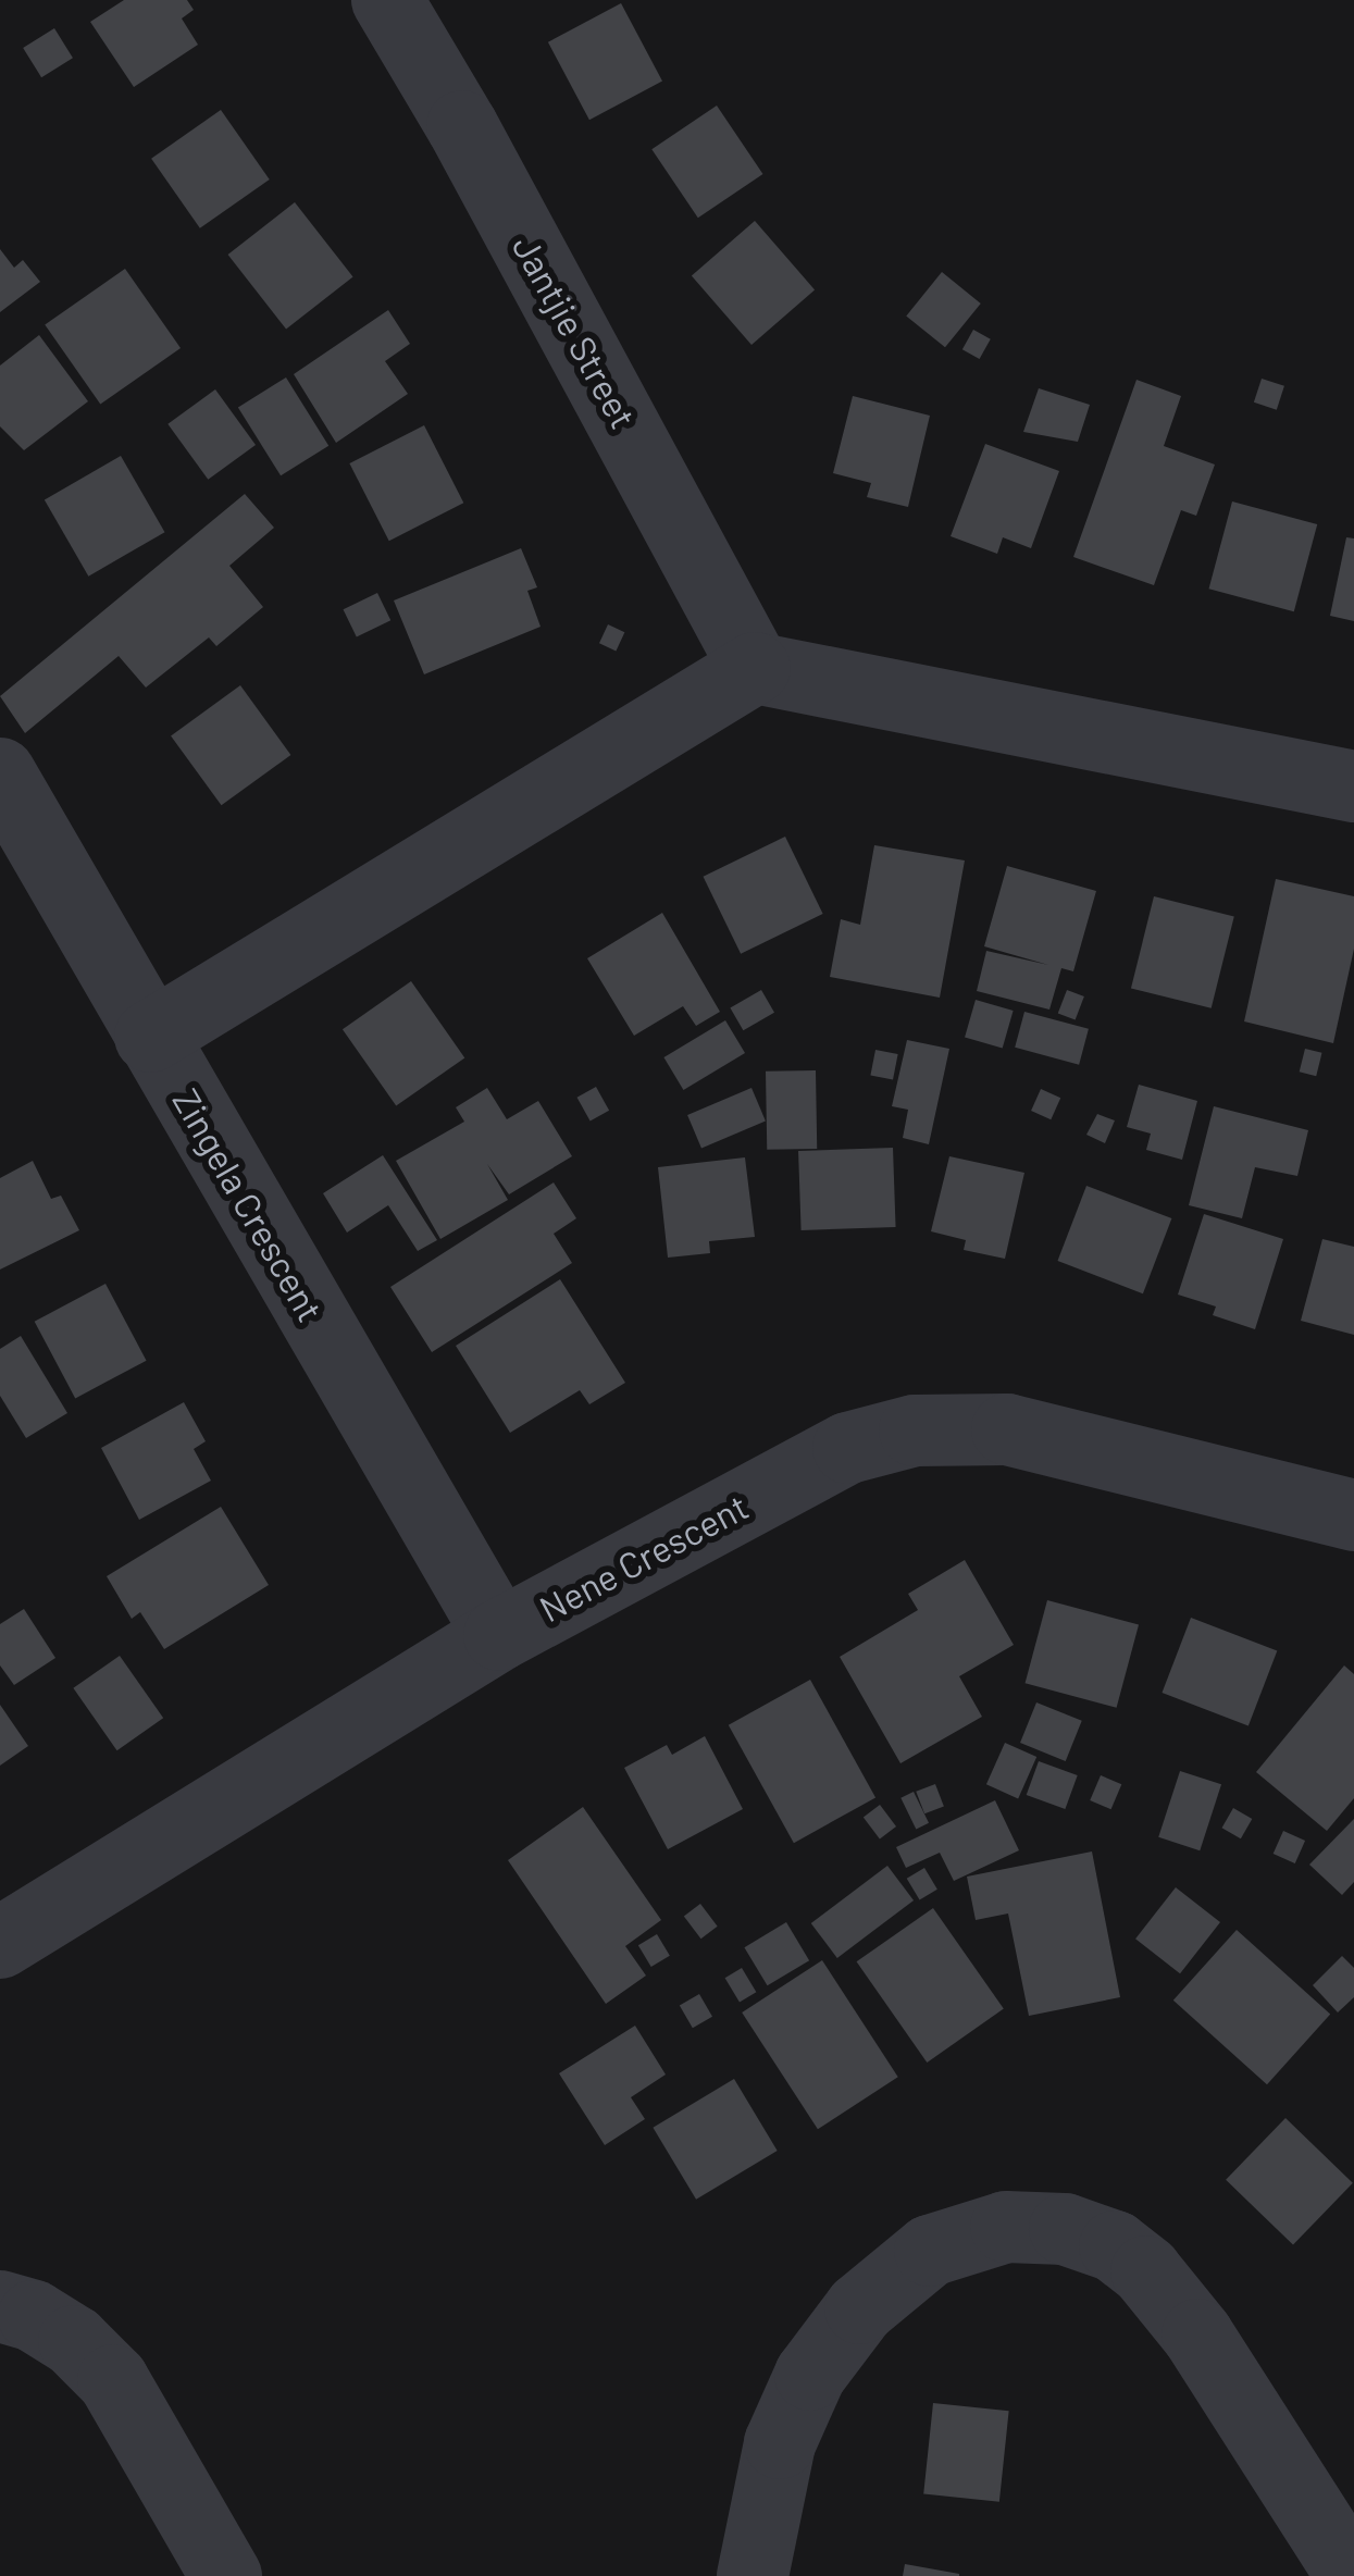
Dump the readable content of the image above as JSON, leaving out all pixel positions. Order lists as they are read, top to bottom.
{
  "streets": {
    "street": ["Jantjie Street", "Zingela Crescent", "Nene Crescent"]
  },
  "crossings": [
    ["Zingela Crescent", "Nene Crescent"]
  ]
}
